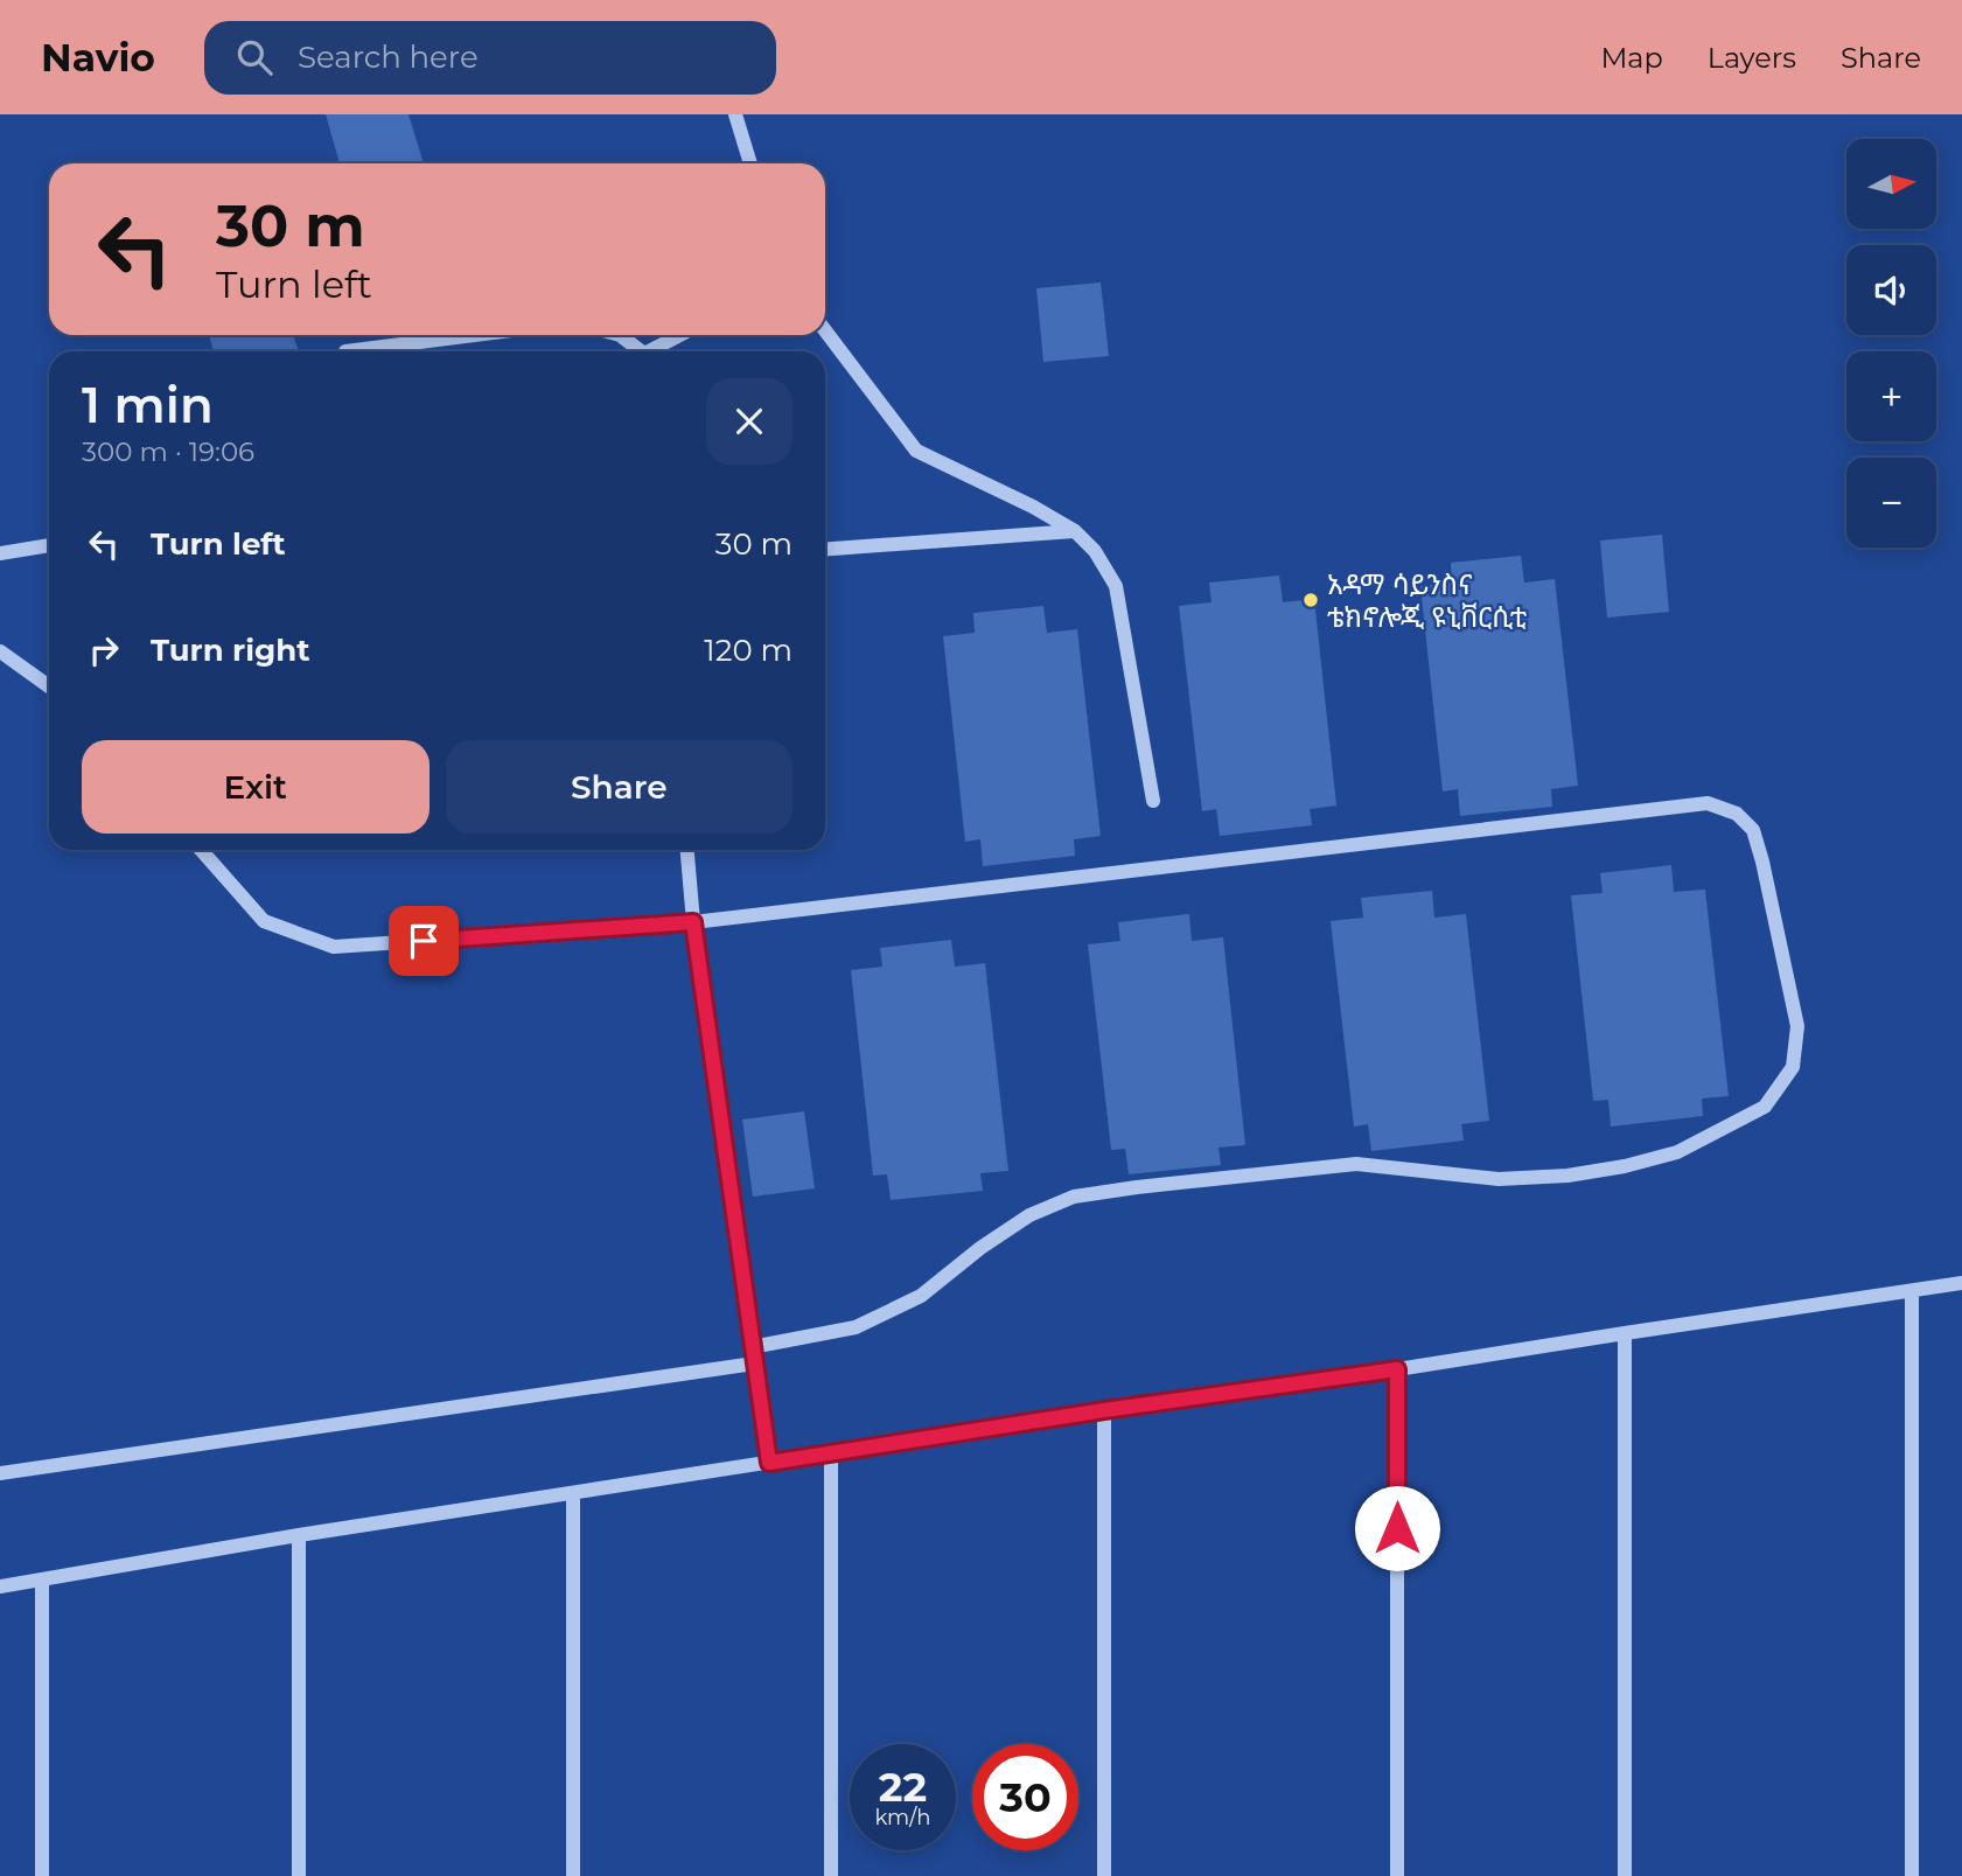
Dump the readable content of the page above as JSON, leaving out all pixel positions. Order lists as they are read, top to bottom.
{
  "places": ["አዳማ ሳይንስና ቴክኖሎጂ ዩኒቨርሲቲ"],
  "north": "right",
  "page": {
    "header": "Navio",
    "search": "Search here",
    "nav": ["Map", "Layers", "Share"],
    "map_buttons": ["+", "−"],
    "turn": ["30 m", "Turn left"],
    "heading": ["1 min", "300 m · 19:06"],
    "list": [
      {
        "name": "Turn left",
        "value": "30 m"
      },
      {
        "name": "Turn right",
        "value": "120 m"
      }
    ],
    "buttons": ["Exit", "Share"],
    "speed": "22 km/h",
    "limit": "30"
  }
}
